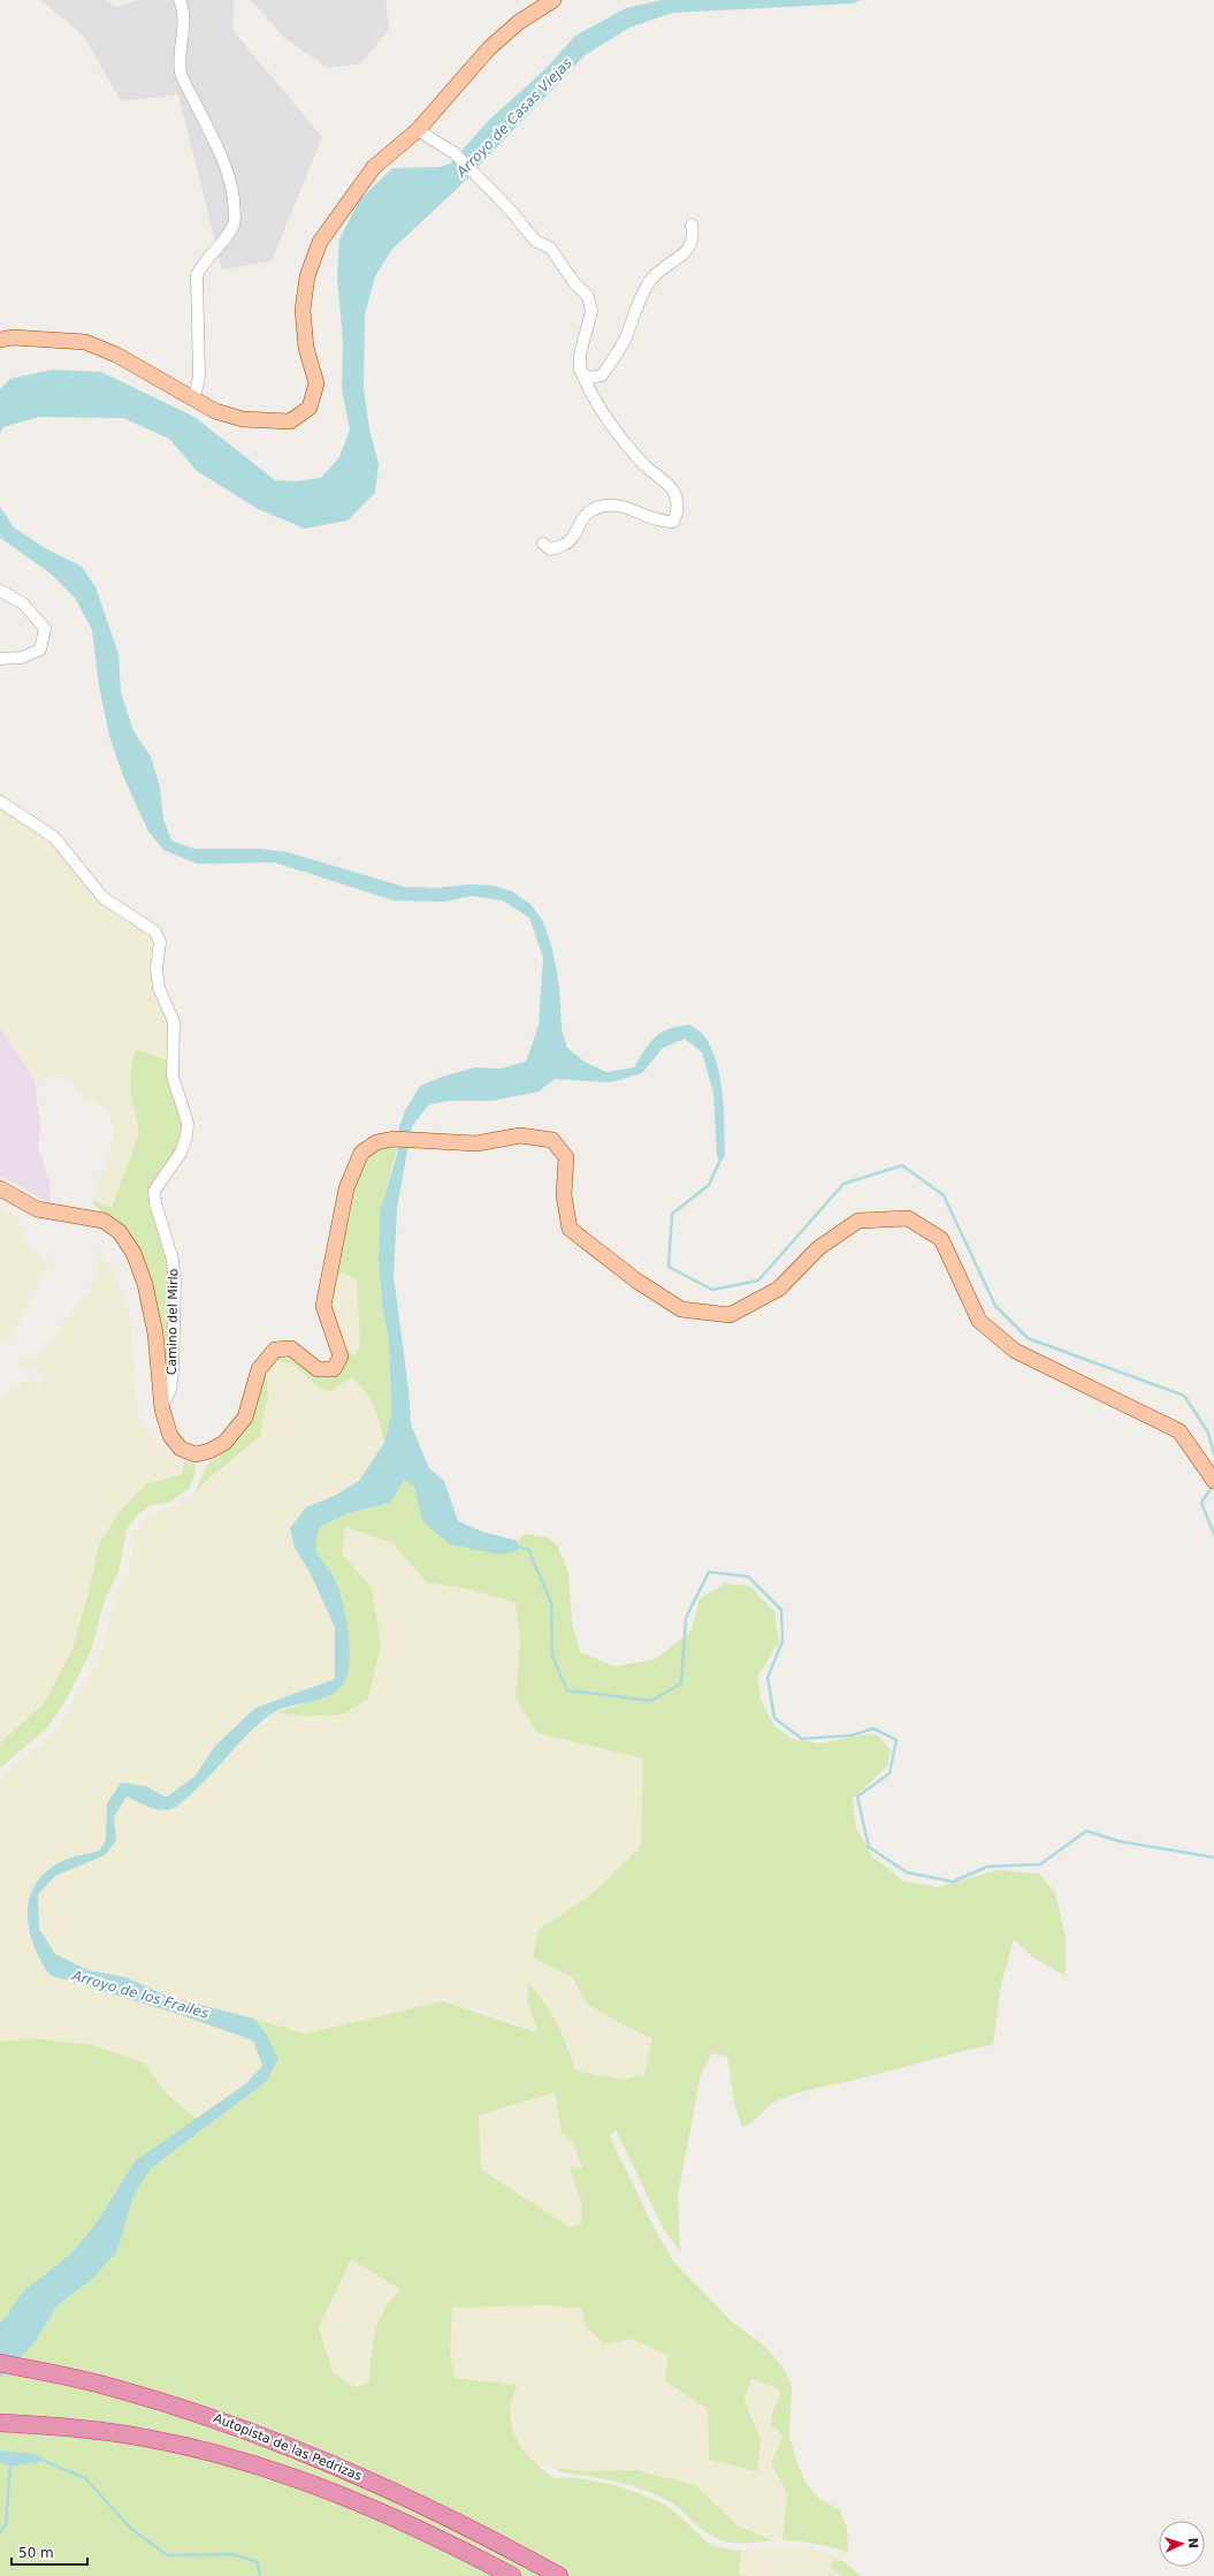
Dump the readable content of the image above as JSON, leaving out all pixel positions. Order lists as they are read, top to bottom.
{
  "streets": {
    "highway": ["Autopista de las Pedrizas"],
    "street": ["Camino del Mirlo"]
  },
  "water": ["Arroyo de Casas Viejas", "Arroyo de los Frailes"],
  "scale_bar": "50 m",
  "north": "right"
}
